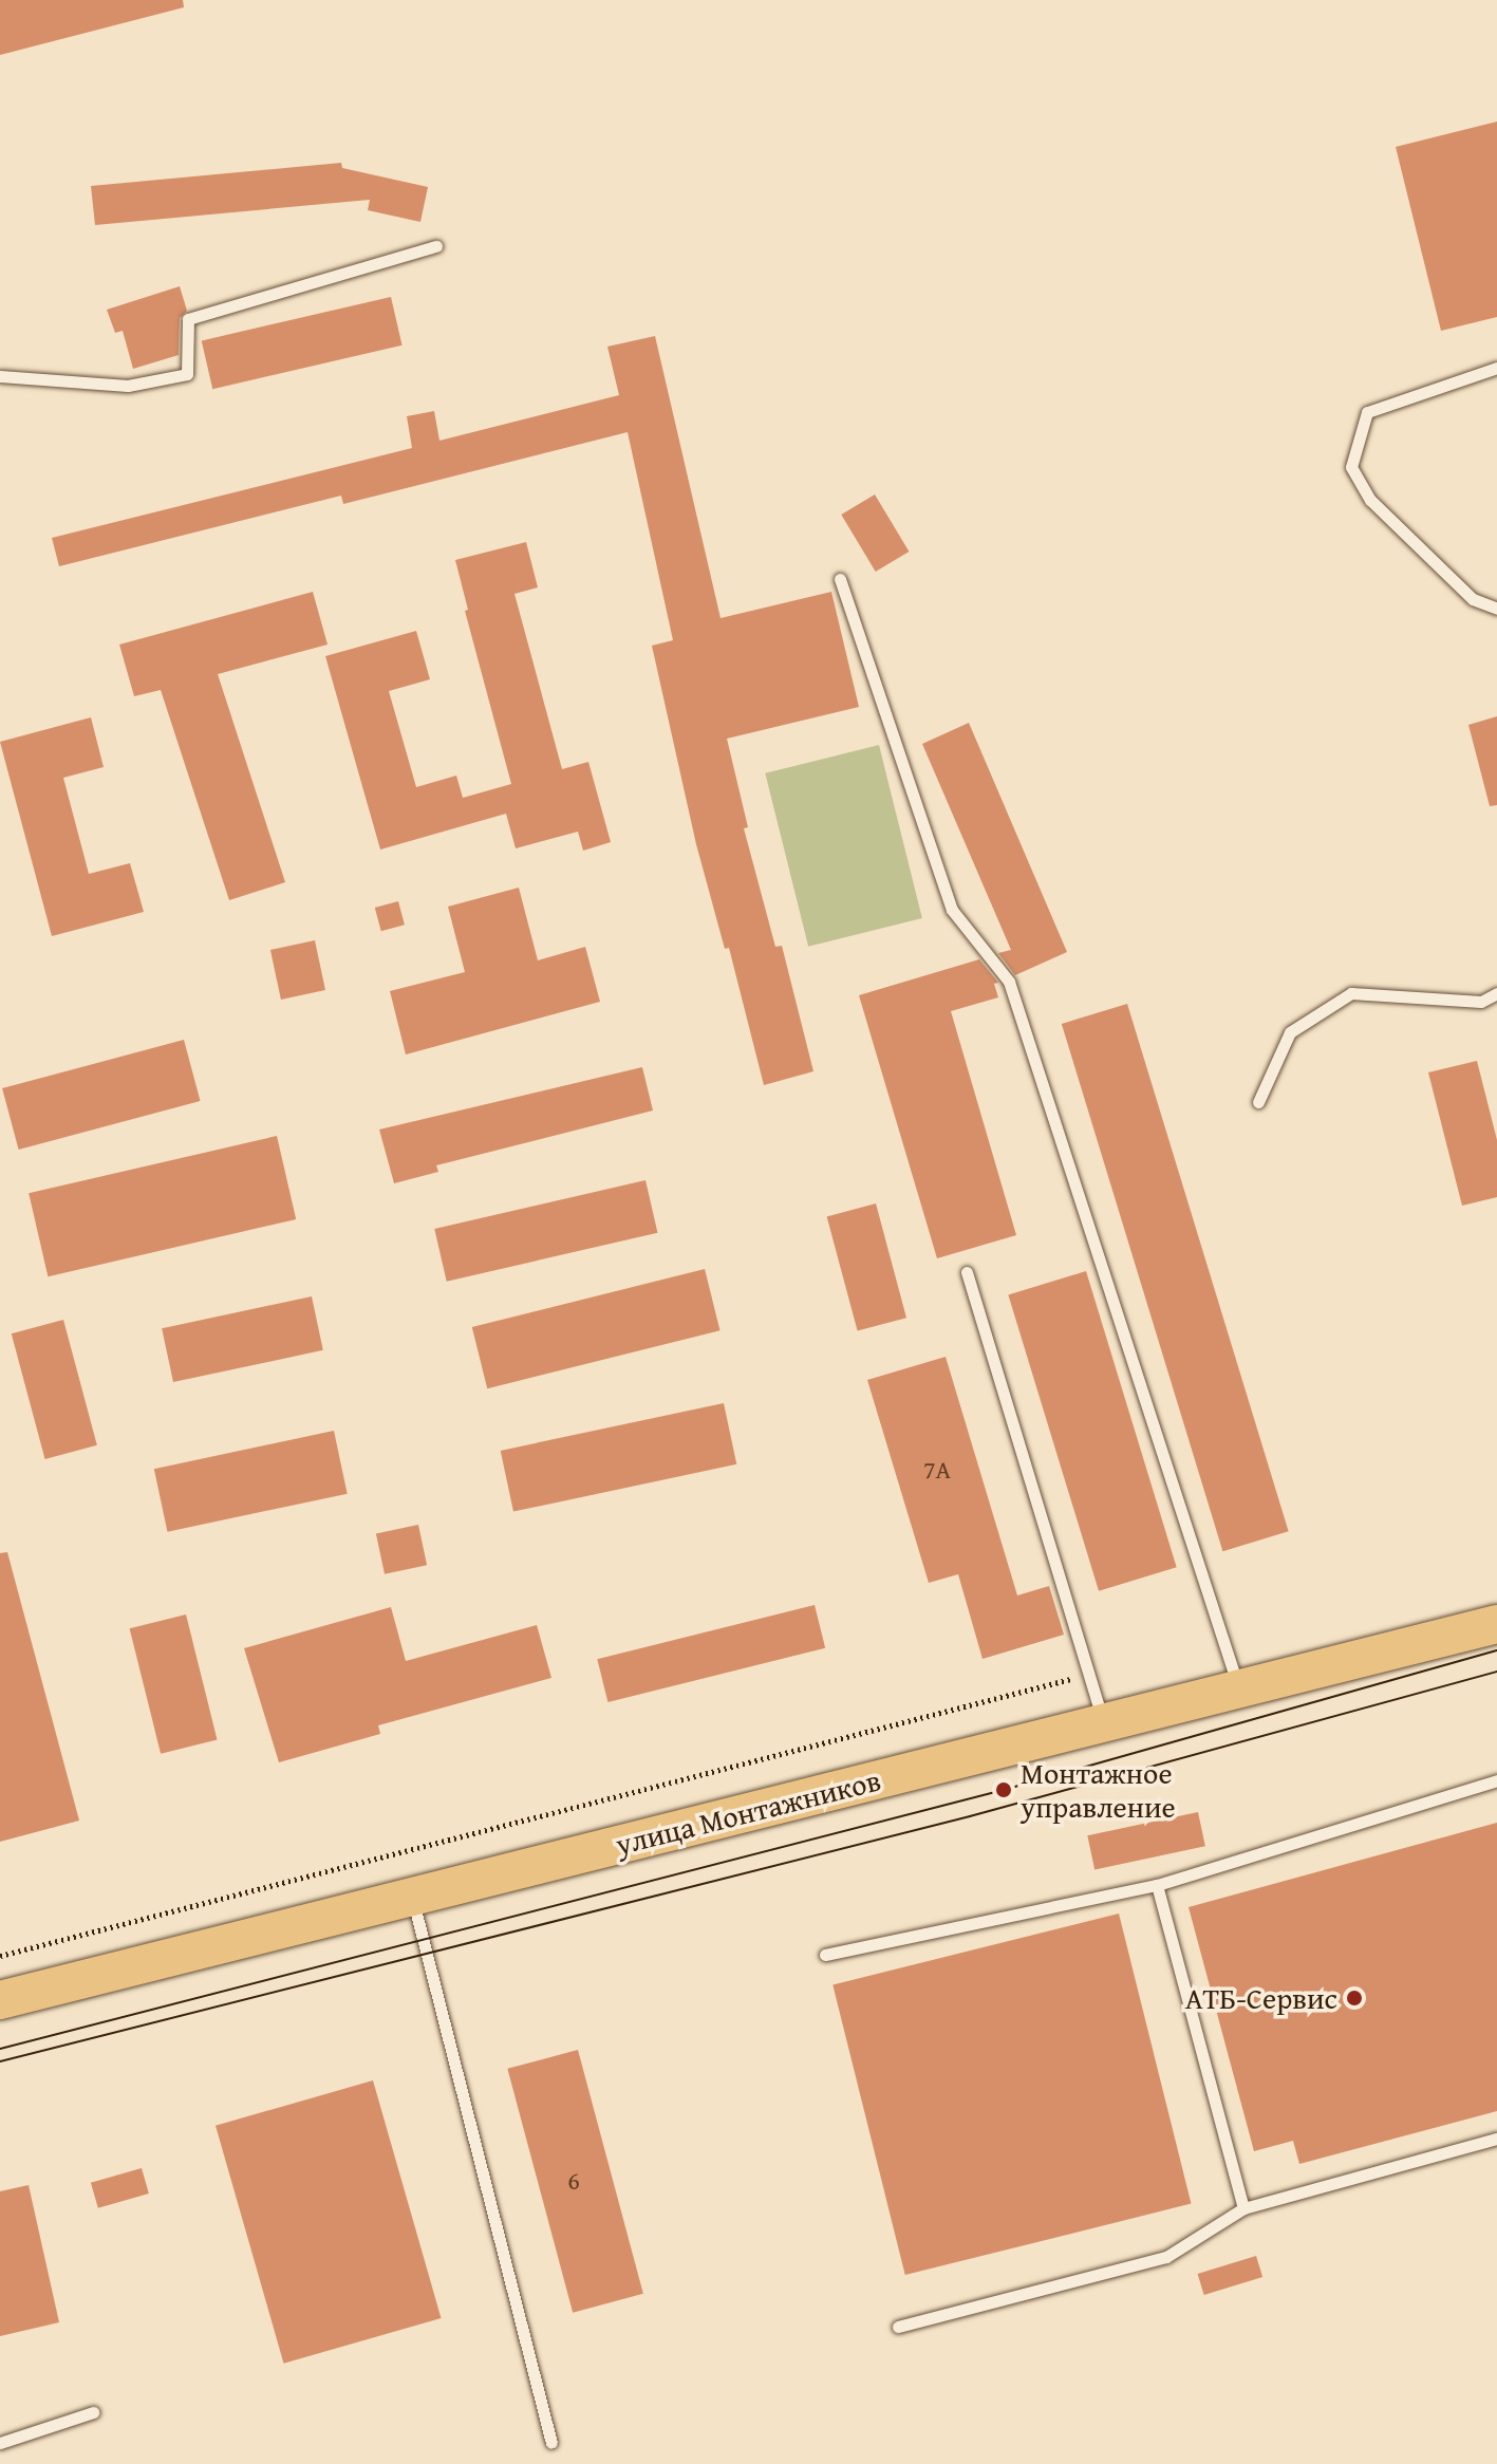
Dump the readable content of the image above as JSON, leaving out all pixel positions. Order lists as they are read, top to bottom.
{
  "streets": {
    "main road": ["улица Монтажников"]
  },
  "places": ["Монтажное управление", "АТБ-Сервис"],
  "house_numbers": ["7А", "6"]
}
